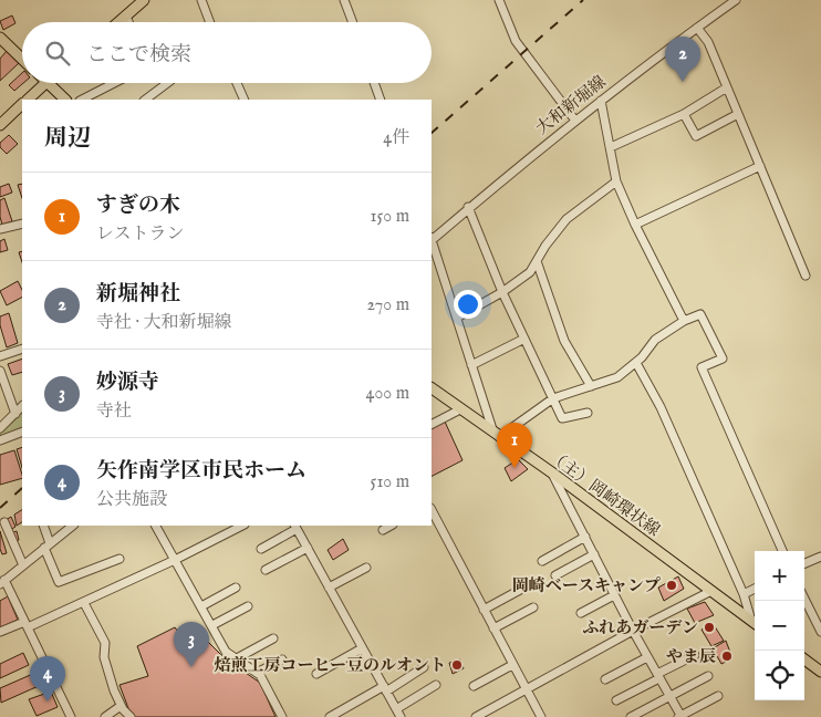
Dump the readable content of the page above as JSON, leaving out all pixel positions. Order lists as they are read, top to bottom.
{
  "streets": {
    "main road": ["（主）岡崎環状線"],
    "street": ["大和新堀線"]
  },
  "places": [
    "岡崎ベースキャンプ",
    "ふれあガーデン",
    "やま辰",
    "焙煎工房コーヒー豆のルオント"
  ],
  "page": {
    "search": "ここで検索",
    "pins": [
      "2",
      "1",
      "3",
      "4"
    ],
    "heading": ["周辺", "4件"],
    "list": [
      {
        "mark": "1",
        "name": "すぎの木",
        "note": "レストラン",
        "value": "150 m"
      },
      {
        "mark": "2",
        "name": "新堀神社",
        "note": "寺社 · 大和新堀線",
        "value": "270 m"
      },
      {
        "mark": "3",
        "name": "妙源寺",
        "note": "寺社",
        "value": "400 m"
      },
      {
        "mark": "4",
        "name": "矢作南学区市民ホーム",
        "note": "公共施設",
        "value": "510 m"
      }
    ],
    "map_buttons": ["+", "−"]
  }
}
